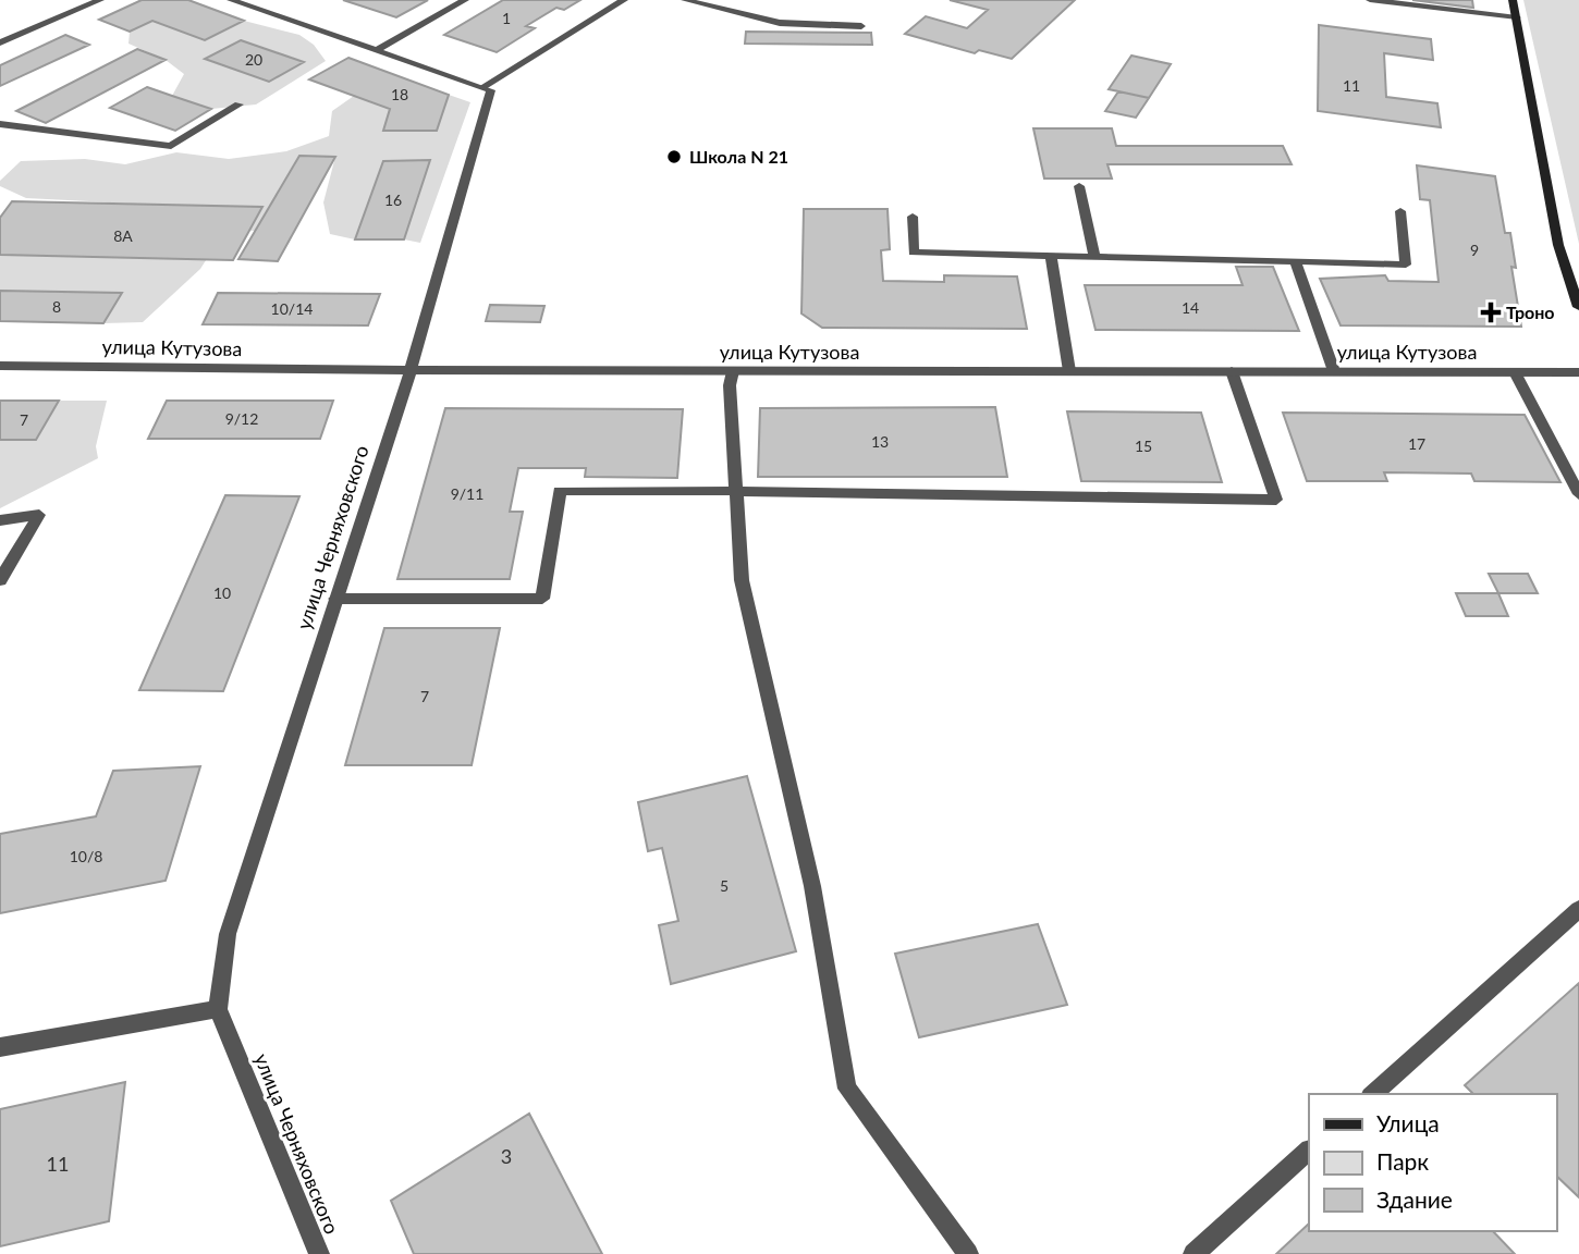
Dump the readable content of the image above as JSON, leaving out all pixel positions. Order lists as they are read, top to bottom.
{
  "streets": {
    "street": ["улица Кутузова", "улица Черняховского"]
  },
  "crossings": [
    ["улица Кутузова", "улица Черняховского"]
  ],
  "places": {
    "other": ["Школа N 21"],
    "health": ["Троно"]
  },
  "house_numbers": [
    "1",
    "20",
    "11",
    "18",
    "16",
    "8А",
    "9",
    "8",
    "14",
    "10/14",
    "9/12",
    "7",
    "13",
    "17",
    "15",
    "9/11",
    "10",
    "7",
    "10/8",
    "5",
    "3",
    "11"
  ],
  "legend": ["Улица", "Парк", "Здание"]
}
